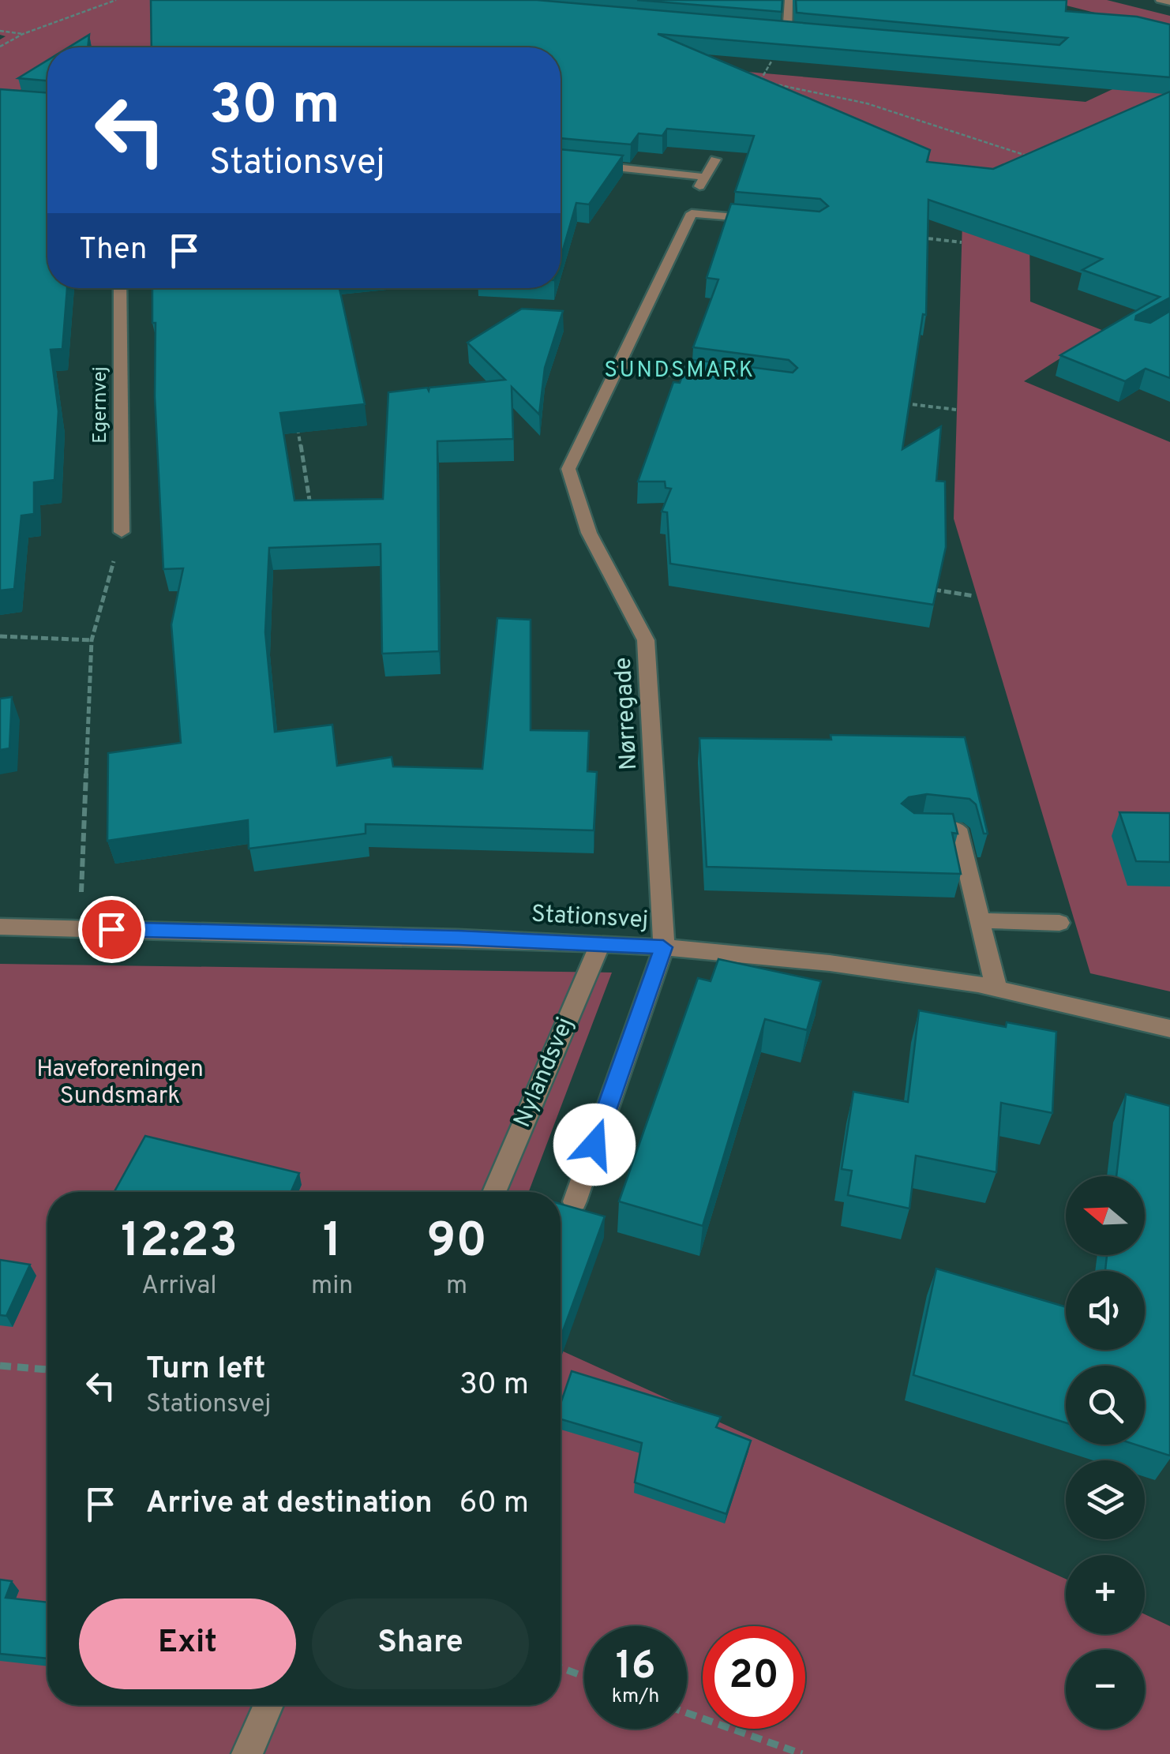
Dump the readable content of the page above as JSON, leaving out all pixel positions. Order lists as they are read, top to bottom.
{
  "streets": {
    "street": [
      "Egernvej",
      "Nørregade",
      "Stationsvej",
      "Nylandsvej"
    ]
  },
  "crossings": [
    ["Nørregade", "Stationsvej"],
    ["Stationsvej", "Nylandsvej"]
  ],
  "districts": ["SUNDSMARK"],
  "parks": ["Haveforeningen Sundsmark"],
  "north": "left",
  "page": {
    "turn": ["30 m", "Stationsvej"],
    "then": "Then",
    "map_buttons": ["+", "−"],
    "eta": [
      "12:23",
      "Arrival",
      "1",
      "min",
      "90",
      "m"
    ],
    "list": [
      {
        "name": "Turn left",
        "note": "Stationsvej",
        "value": "30 m"
      },
      {
        "name": "Arrive at destination",
        "value": "60 m"
      }
    ],
    "buttons": ["Exit", "Share"],
    "speed": "16 km/h",
    "limit": "20"
  }
}
